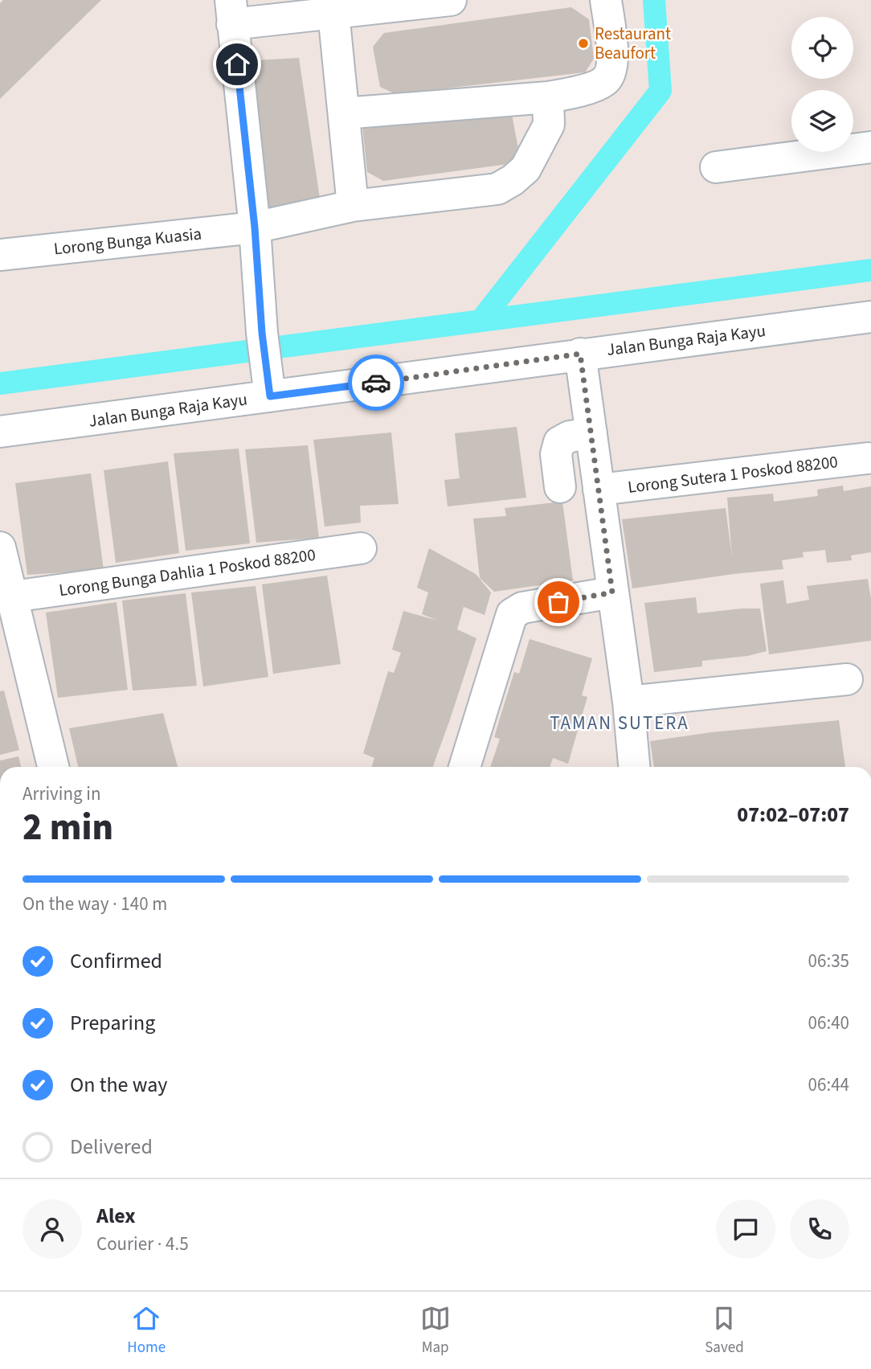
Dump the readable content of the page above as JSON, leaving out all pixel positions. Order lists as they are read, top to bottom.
{
  "streets": {
    "street": [
      "Lorong Bunga Kuasia",
      "Jalan Bunga Raja Kayu",
      "Lorong Sutera 1 Poskod 88200",
      "Lorong Bunga Dahlia 1 Poskod 88200"
    ]
  },
  "districts": ["TAMAN SUTERA"],
  "places": ["Restaurant Beaufort"],
  "page": {
    "heading": ["2 min", "Arriving in", "07:02–07:07"],
    "panel": ["Alex", "Courier · 4.5"],
    "bar": "On the way · 140 m",
    "list": [
      ["Confirmed", "06:35"],
      ["Preparing", "06:40"],
      ["On the way", "06:44"],
      "Delivered"
    ],
    "tabs": ["Home", "Map", "Saved"]
  }
}
